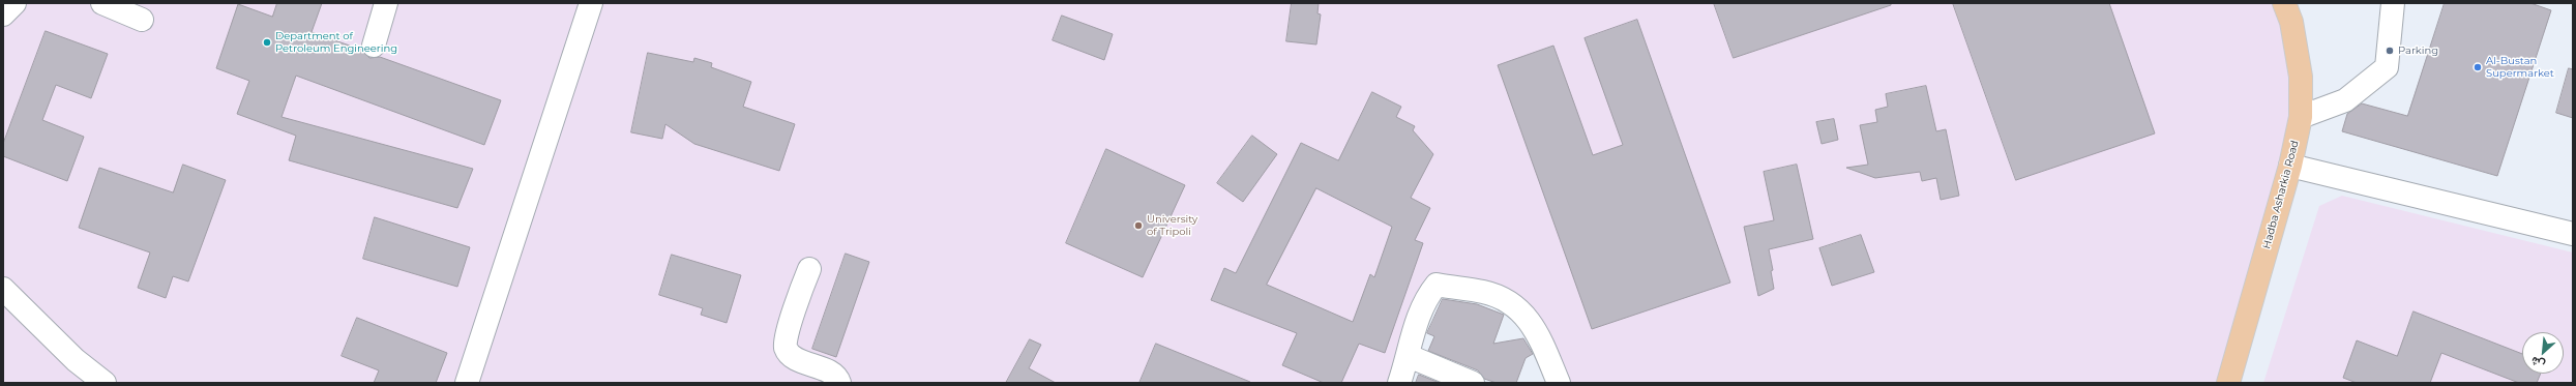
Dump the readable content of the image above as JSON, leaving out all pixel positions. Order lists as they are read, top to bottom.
{
  "streets": {
    "main road": ["Hadba Asharkia Road"]
  },
  "places": [
    "Department of Petroleum Engineering",
    "Parking",
    "Al-Bustan Supermarket",
    "University of Tripoli"
  ],
  "north": "bottom left"
}
